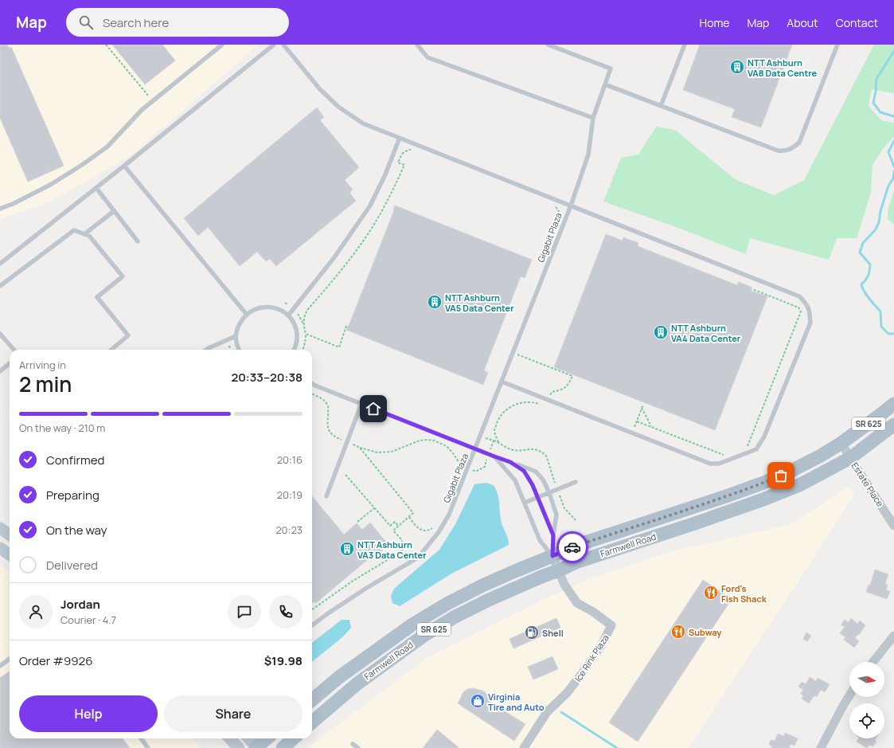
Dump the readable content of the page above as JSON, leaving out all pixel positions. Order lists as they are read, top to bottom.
{
  "streets": {
    "main road": ["SR 625", "Farmwell Road"],
    "street": ["Estate Place", "Ice Rink Plaza"],
    "lane": ["Gigabit Plaza"]
  },
  "crossings": [
    ["Estate Place", "Farmwell Road"],
    ["Farmwell Road", "Ice Rink Plaza"]
  ],
  "places": {
    "building": [
      "NTT Ashburn VA8 Data Centre",
      "NTT Ashburn VA5 Data Center",
      "NTT Ashburn VA4 Data Center",
      "NTT Ashburn VA3 Data Center"
    ],
    "restaurant": ["Ford's Fish Shack", "Subway"],
    "fuel station": ["Shell"],
    "shop": ["Virginia Tire and Auto"]
  },
  "north": "right",
  "page": {
    "header": "Map",
    "search": "Search here",
    "nav": [
      "Home",
      "Map",
      "About",
      "Contact"
    ],
    "heading": ["2 min", "Arriving in", "20:33–20:38"],
    "panel": [
      "Jordan",
      "Courier · 4.7",
      "Order #9926",
      "$19.98"
    ],
    "bar": "On the way · 210 m",
    "list": [
      ["Confirmed", "20:16"],
      ["Preparing", "20:19"],
      ["On the way", "20:23"],
      "Delivered"
    ],
    "buttons": ["Help", "Share"]
  }
}
